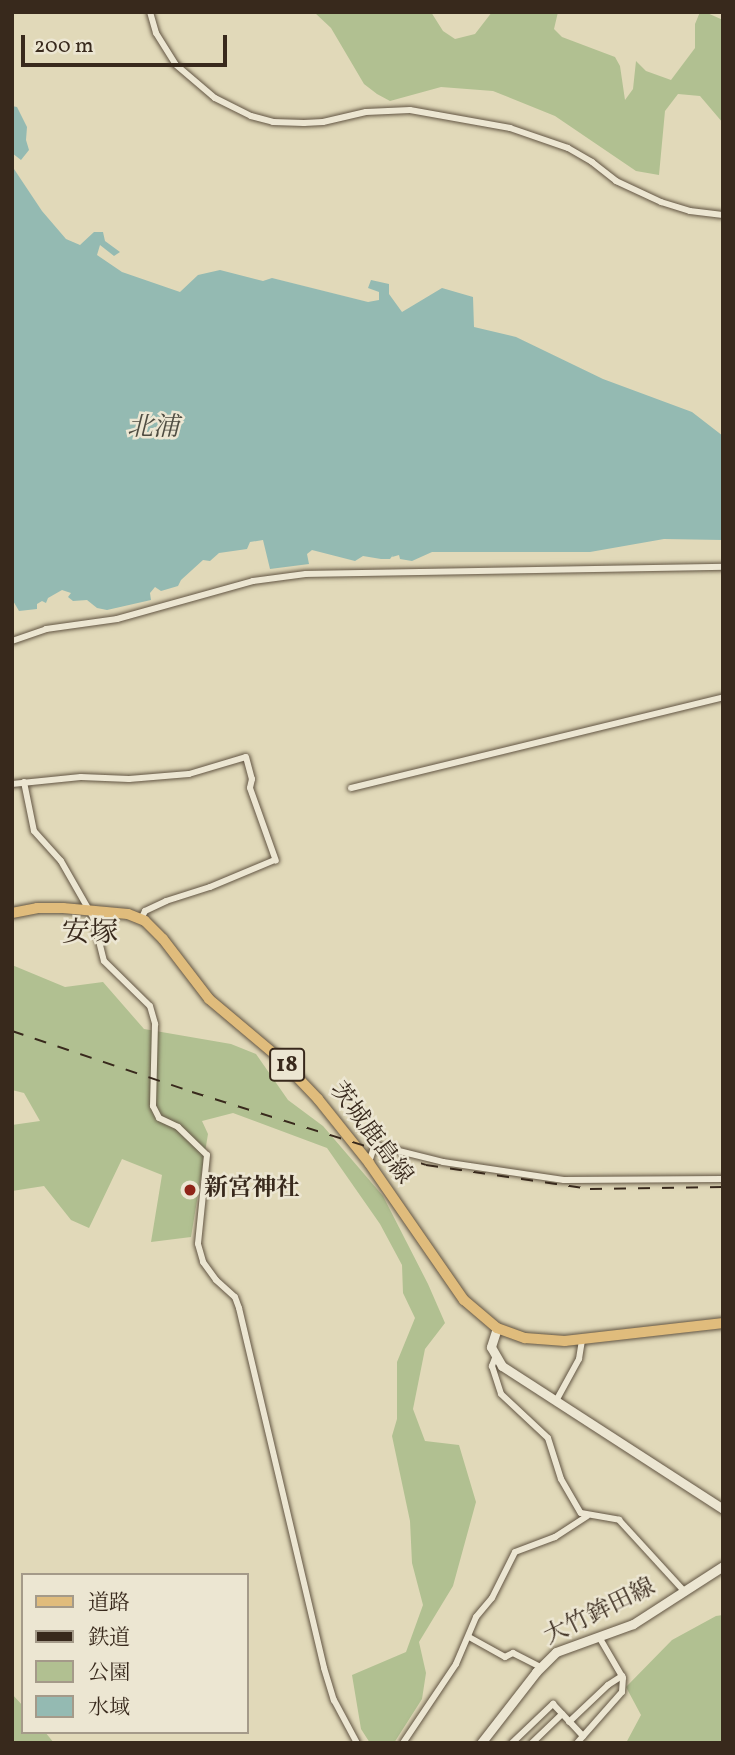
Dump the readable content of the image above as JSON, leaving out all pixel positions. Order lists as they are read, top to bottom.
{
  "streets": {
    "main road": ["18", "茨城鹿島線", "大竹鉾田線"]
  },
  "crossings": [
    ["18", "茨城鹿島線"]
  ],
  "districts": ["安塚"],
  "water": ["北浦"],
  "places": ["新宮神社"],
  "legend": [
    "道路",
    "鉄道",
    "公園",
    "水域"
  ],
  "scale_bar": "200 m"
}
